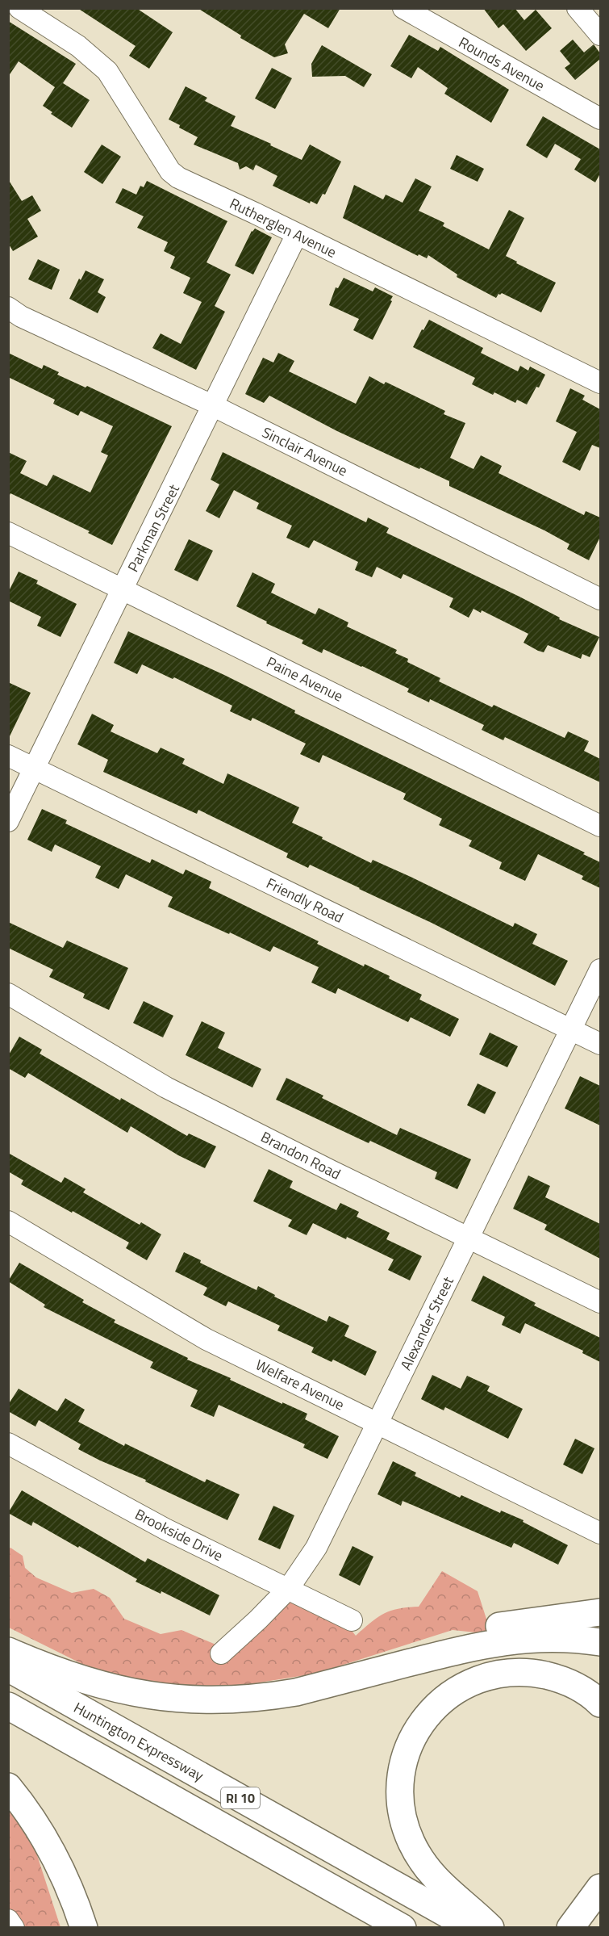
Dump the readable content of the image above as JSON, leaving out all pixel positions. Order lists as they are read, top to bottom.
{
  "streets": {
    "highway": ["Huntington Expressway", "RI 10"],
    "street": [
      "Rounds Avenue",
      "Rutherglen Avenue",
      "Sinclair Avenue",
      "Parkman Street",
      "Paine Avenue",
      "Friendly Road",
      "Brandon Road",
      "Alexander Street",
      "Welfare Avenue",
      "Brookside Drive"
    ]
  },
  "crossings": [
    ["Rutherglen Avenue", "Parkman Street"],
    ["Sinclair Avenue", "Parkman Street"],
    ["Parkman Street", "Paine Avenue"],
    ["Parkman Street", "Friendly Road"],
    ["Friendly Road", "Alexander Street"],
    ["Brandon Road", "Alexander Street"],
    ["Alexander Street", "Welfare Avenue"],
    ["Alexander Street", "Brookside Drive"]
  ]
}
